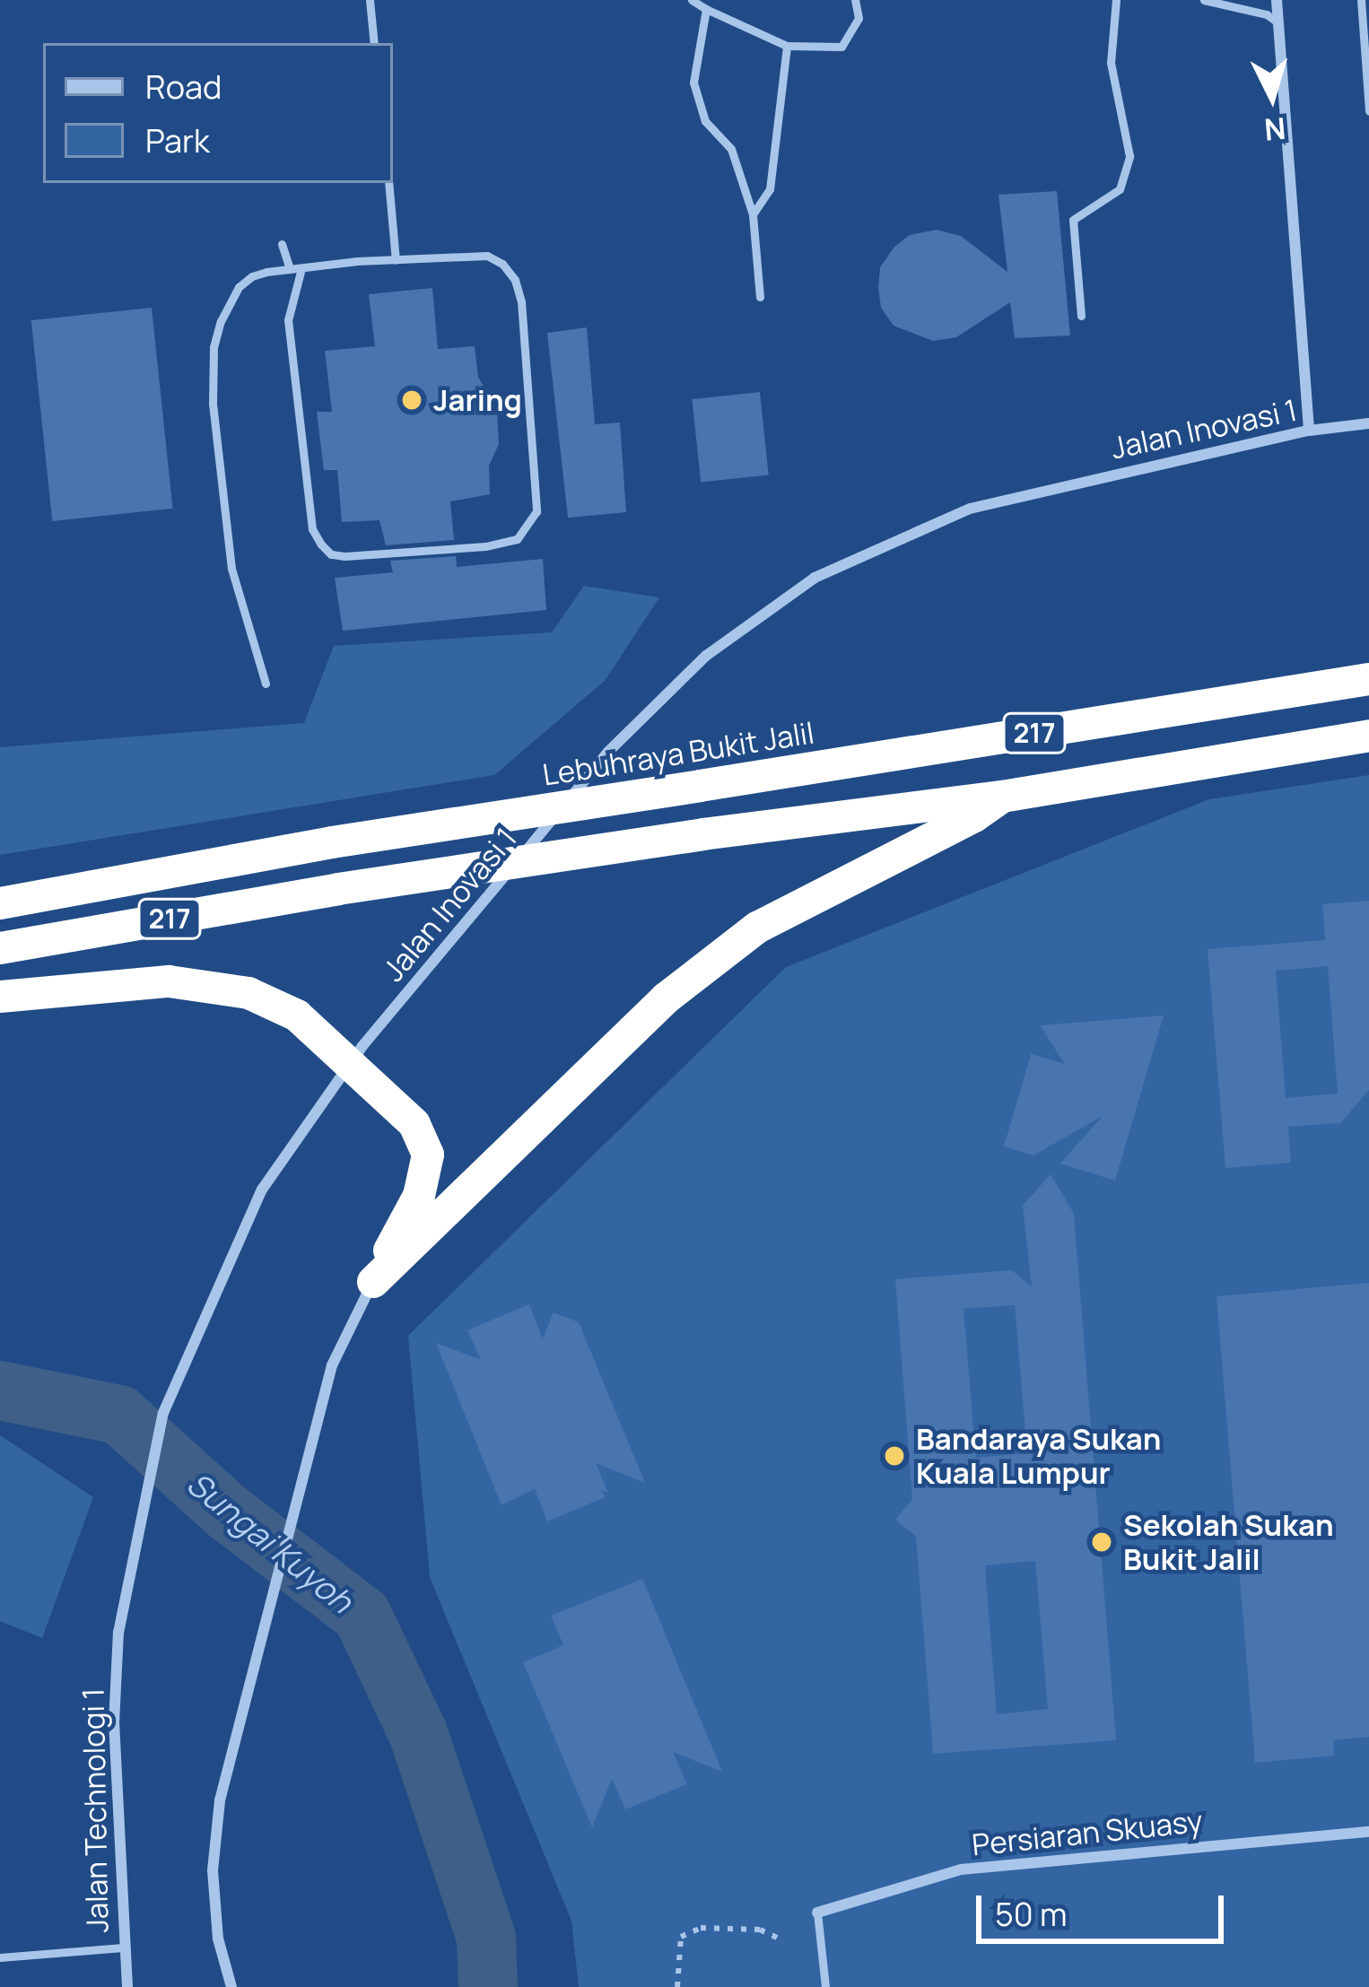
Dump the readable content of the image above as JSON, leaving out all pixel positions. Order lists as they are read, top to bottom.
{
  "streets": {
    "highway": ["217", "Lebuhraya Bukit Jalil"],
    "street": ["Jalan Inovasi 1", "Jalan Technologi 1", "Persiaran Skuasy"]
  },
  "crossings": [
    ["Jalan Inovasi 1", "Jalan Technologi 1"]
  ],
  "water": ["Sungai Kuyoh"],
  "places": ["Jaring", "Bandaraya Sukan Kuala Lumpur", "Sekolah Sukan Bukit Jalil"],
  "legend": ["Road", "Park"],
  "scale_bar": "50 m",
  "north": "bottom"
}
